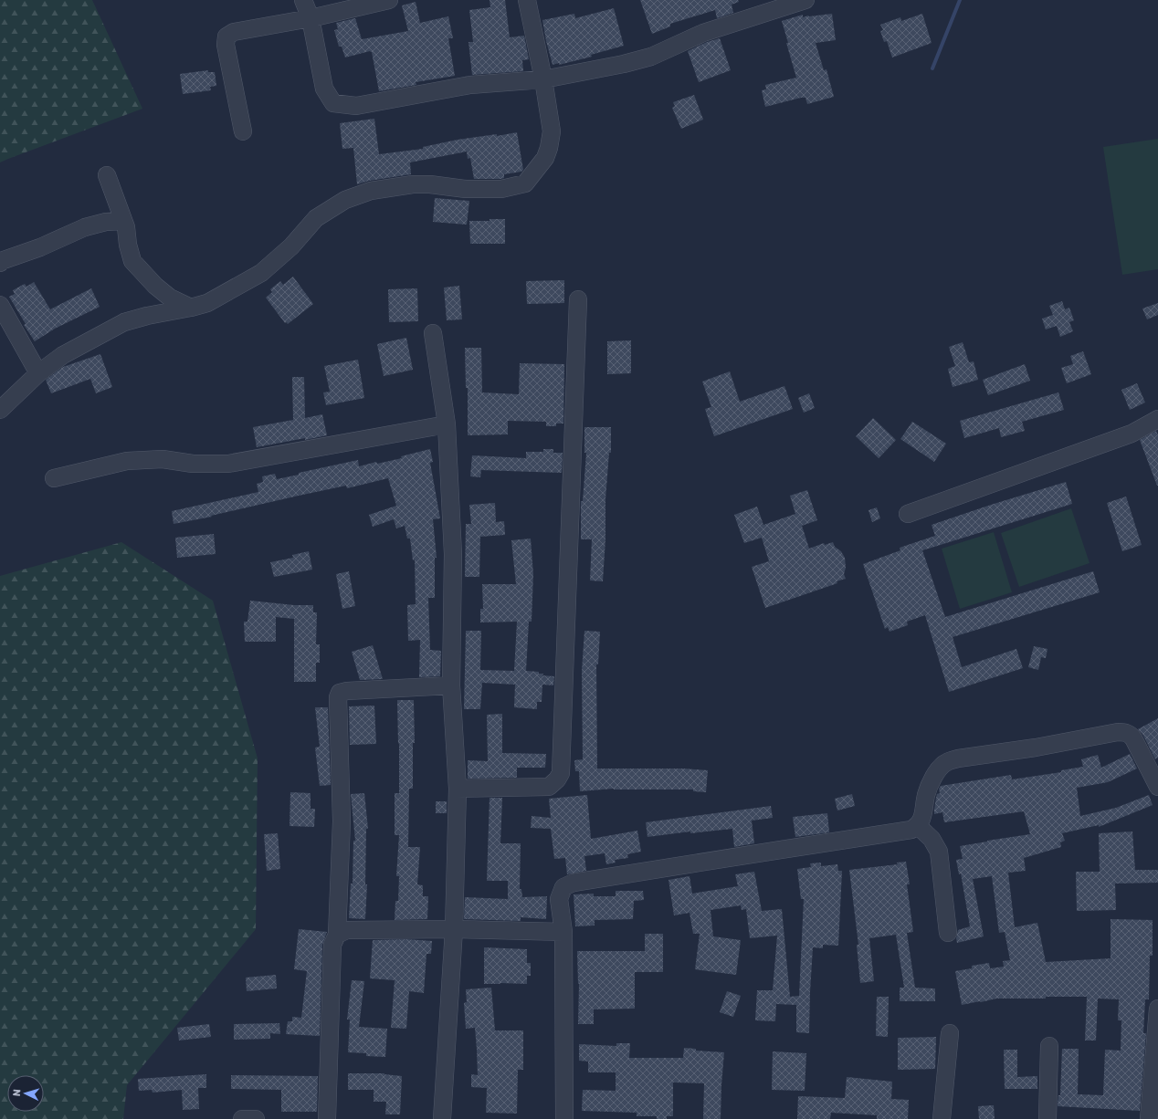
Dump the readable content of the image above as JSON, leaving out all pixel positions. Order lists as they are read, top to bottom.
{
  "north": "left"
}
